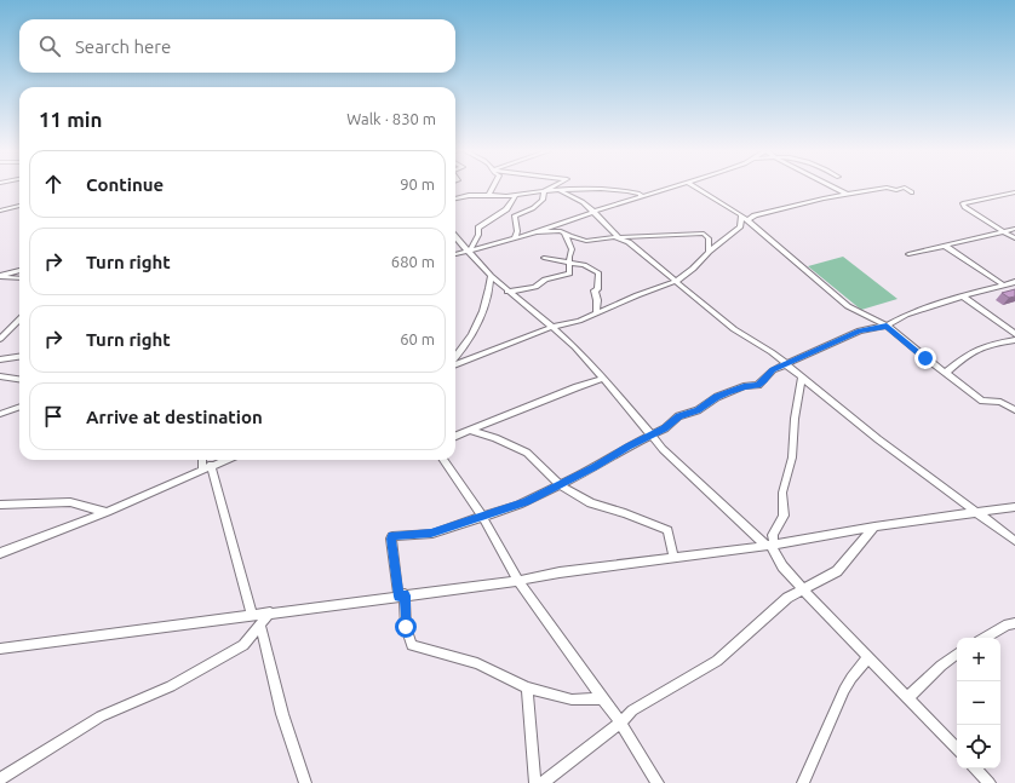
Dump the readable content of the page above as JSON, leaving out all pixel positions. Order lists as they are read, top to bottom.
{
  "page": {
    "search": "Search here",
    "heading": ["11 min", "Walk · 830 m"],
    "list": [
      ["Continue", "90 m"],
      ["Turn right", "680 m"],
      ["Turn right", "60 m"],
      "Arrive at destination"
    ],
    "map_buttons": ["+", "−"]
  }
}
